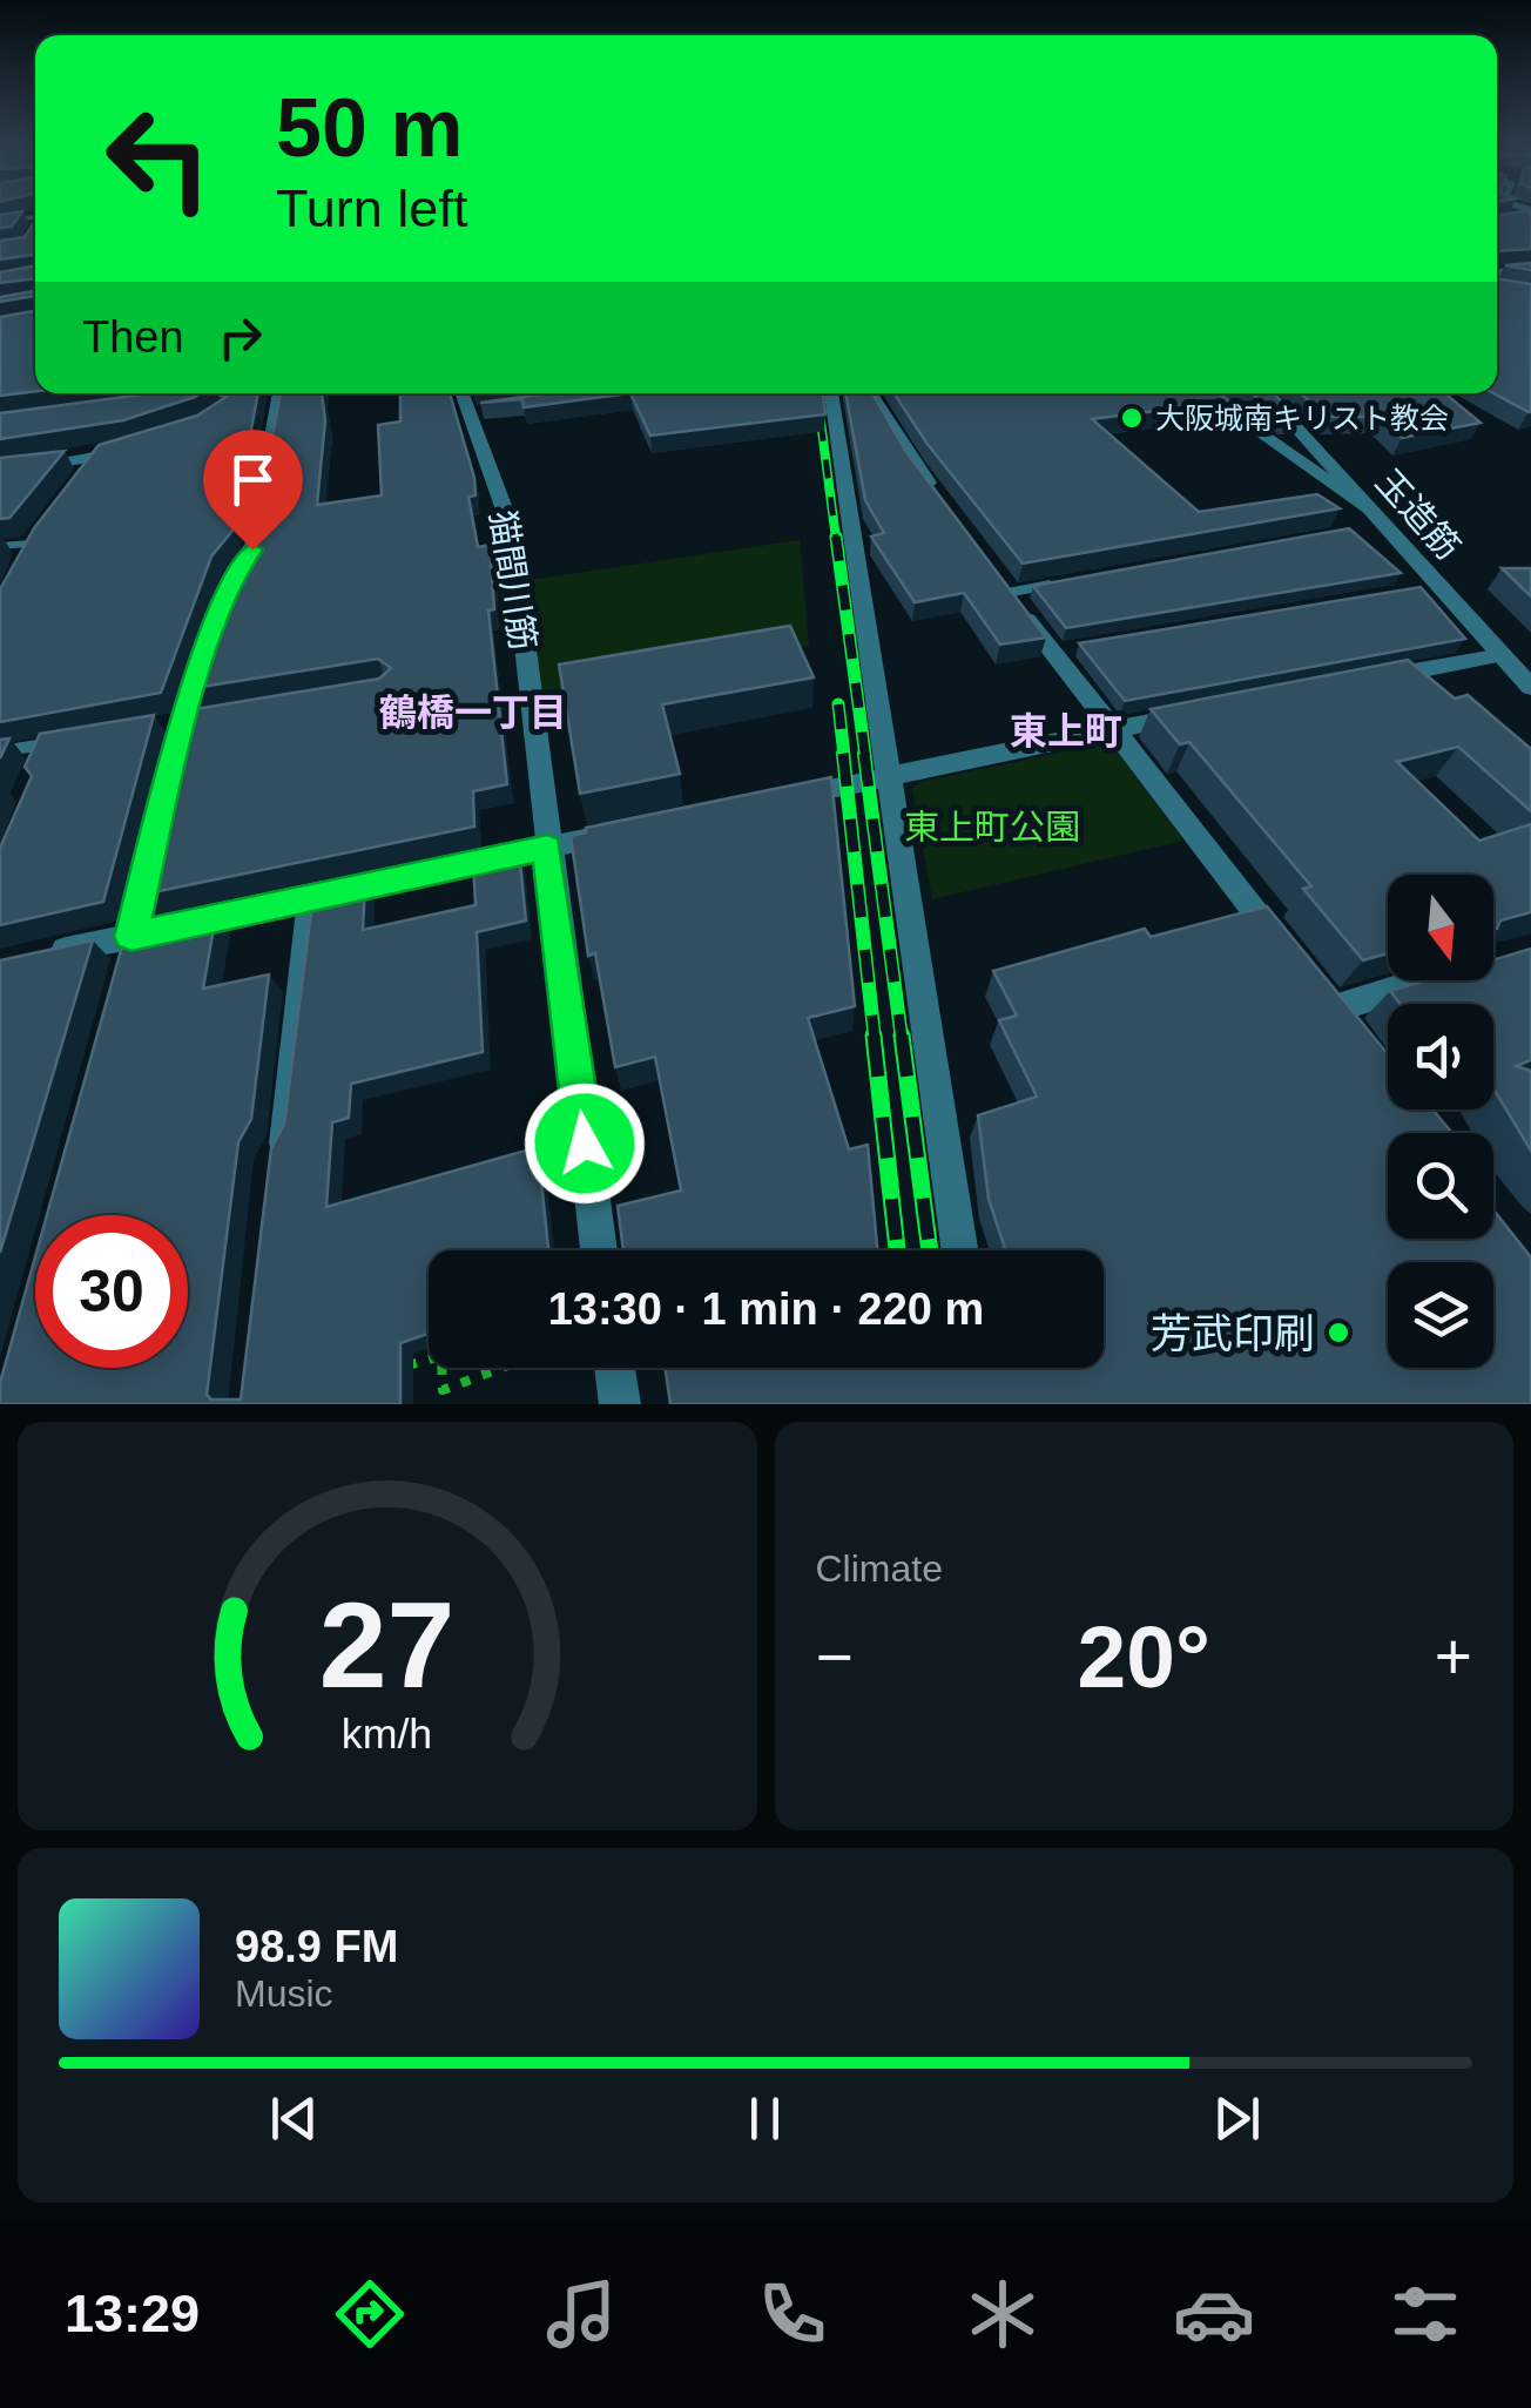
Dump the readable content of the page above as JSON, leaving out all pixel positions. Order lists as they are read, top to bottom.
{
  "streets": {
    "street": ["玉造筋", "猫間川筋"]
  },
  "districts": ["鶴橋一丁目", "東上町"],
  "parks": ["東上町公園"],
  "places": ["大阪城南キリスト教会", "芳武印刷"],
  "north": "bottom",
  "page": {
    "turn": ["50 m", "Turn left"],
    "then": "Then",
    "limit": "30",
    "trip": "13:30 · 1 min · 220 m",
    "tile": "Climate",
    "heat": ["−", "20°", "+"],
    "song": ["98.9 FM", "Music"],
    "tabs": "13:29",
    "gauge": ["27", "km/h"]
  }
}
